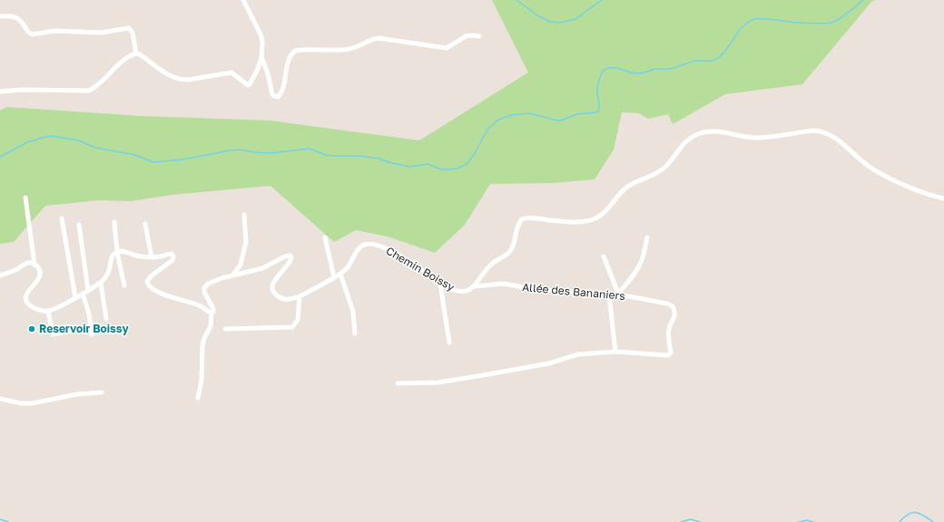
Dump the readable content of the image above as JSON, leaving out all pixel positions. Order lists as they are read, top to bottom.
{
  "streets": {
    "street": ["Chemin Boissy", "Allée des Bananiers"]
  },
  "crossings": [
    ["Chemin Boissy", "Allée des Bananiers"]
  ],
  "places": ["Reservoir Boissy"]
}
